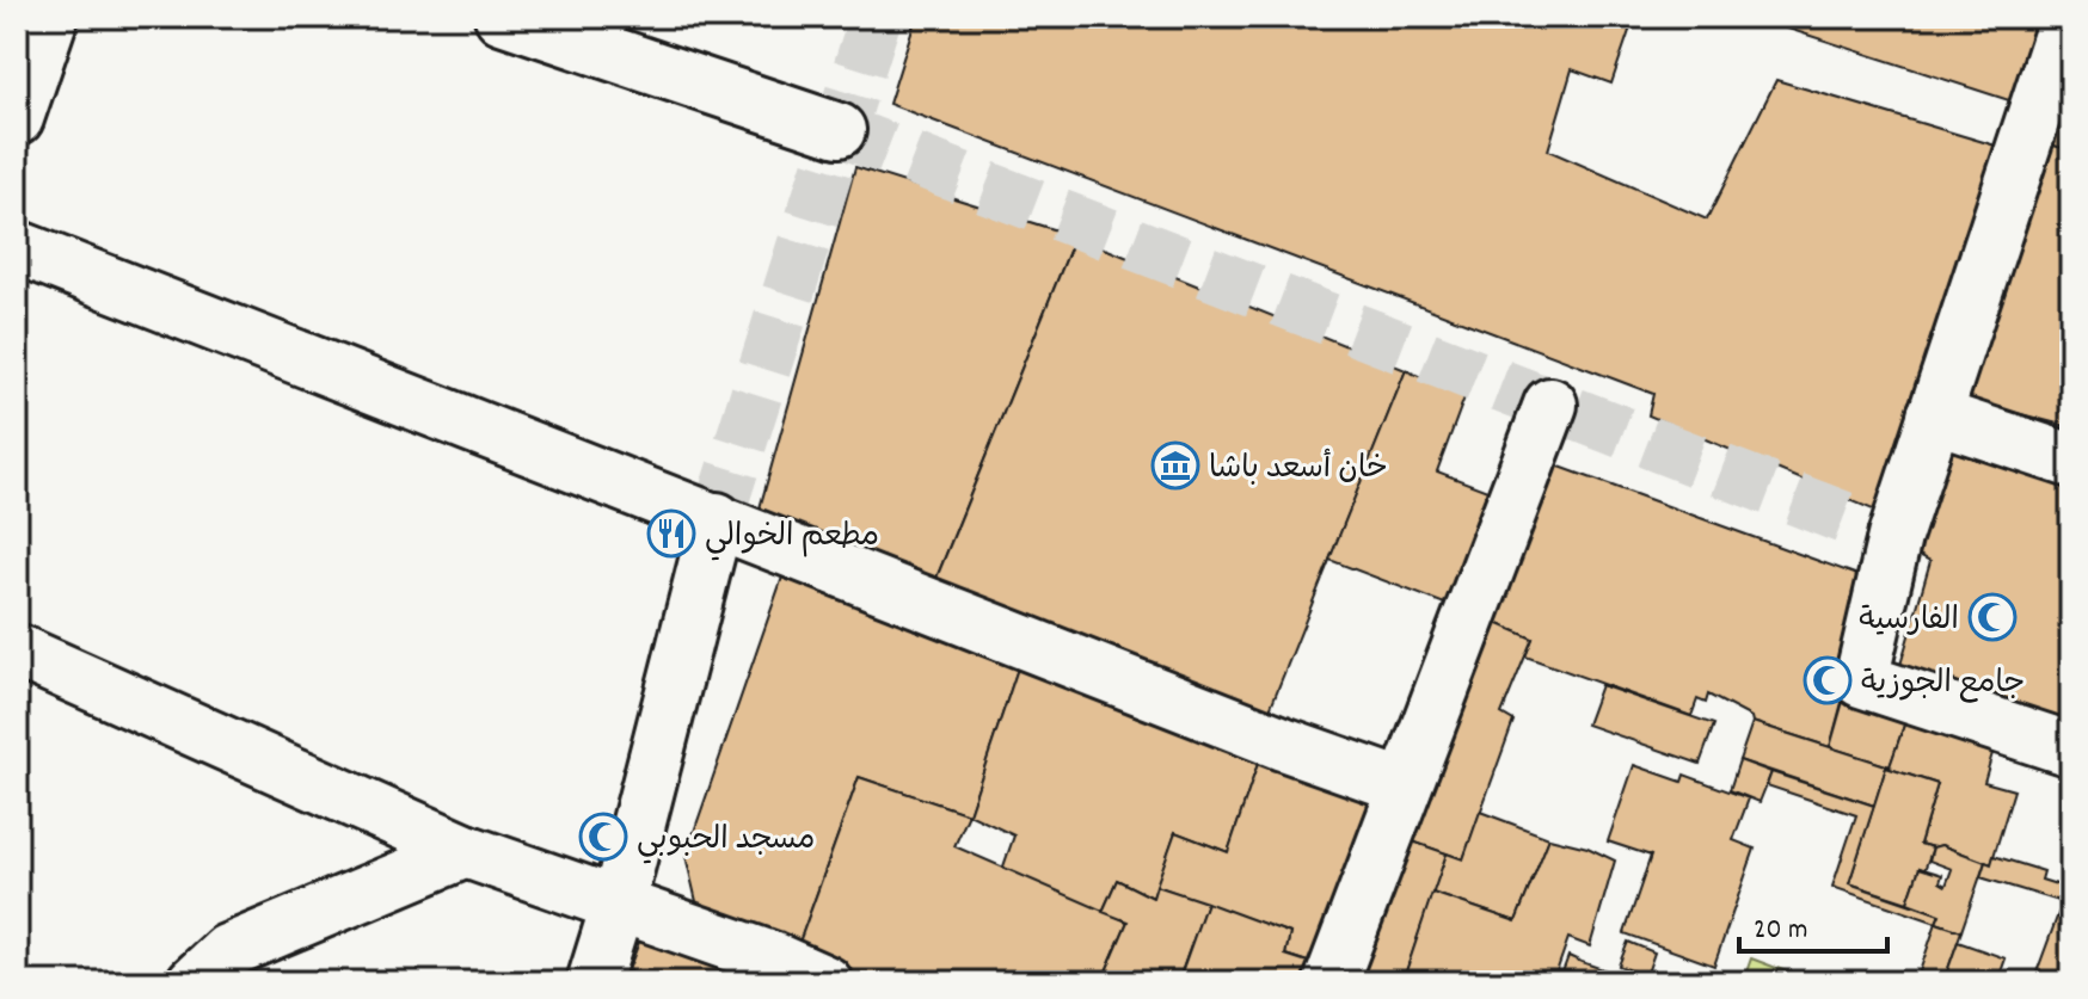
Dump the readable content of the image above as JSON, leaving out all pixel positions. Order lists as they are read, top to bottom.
{
  "places": {
    "museum": ["خان أسعد باشا"],
    "restaurant": ["مطعم الخوالي"],
    "mosque": ["الفارسية", "جامع الجوزية", "مسجد الحبوبي"]
  },
  "scale_bar": "20 m"
}
